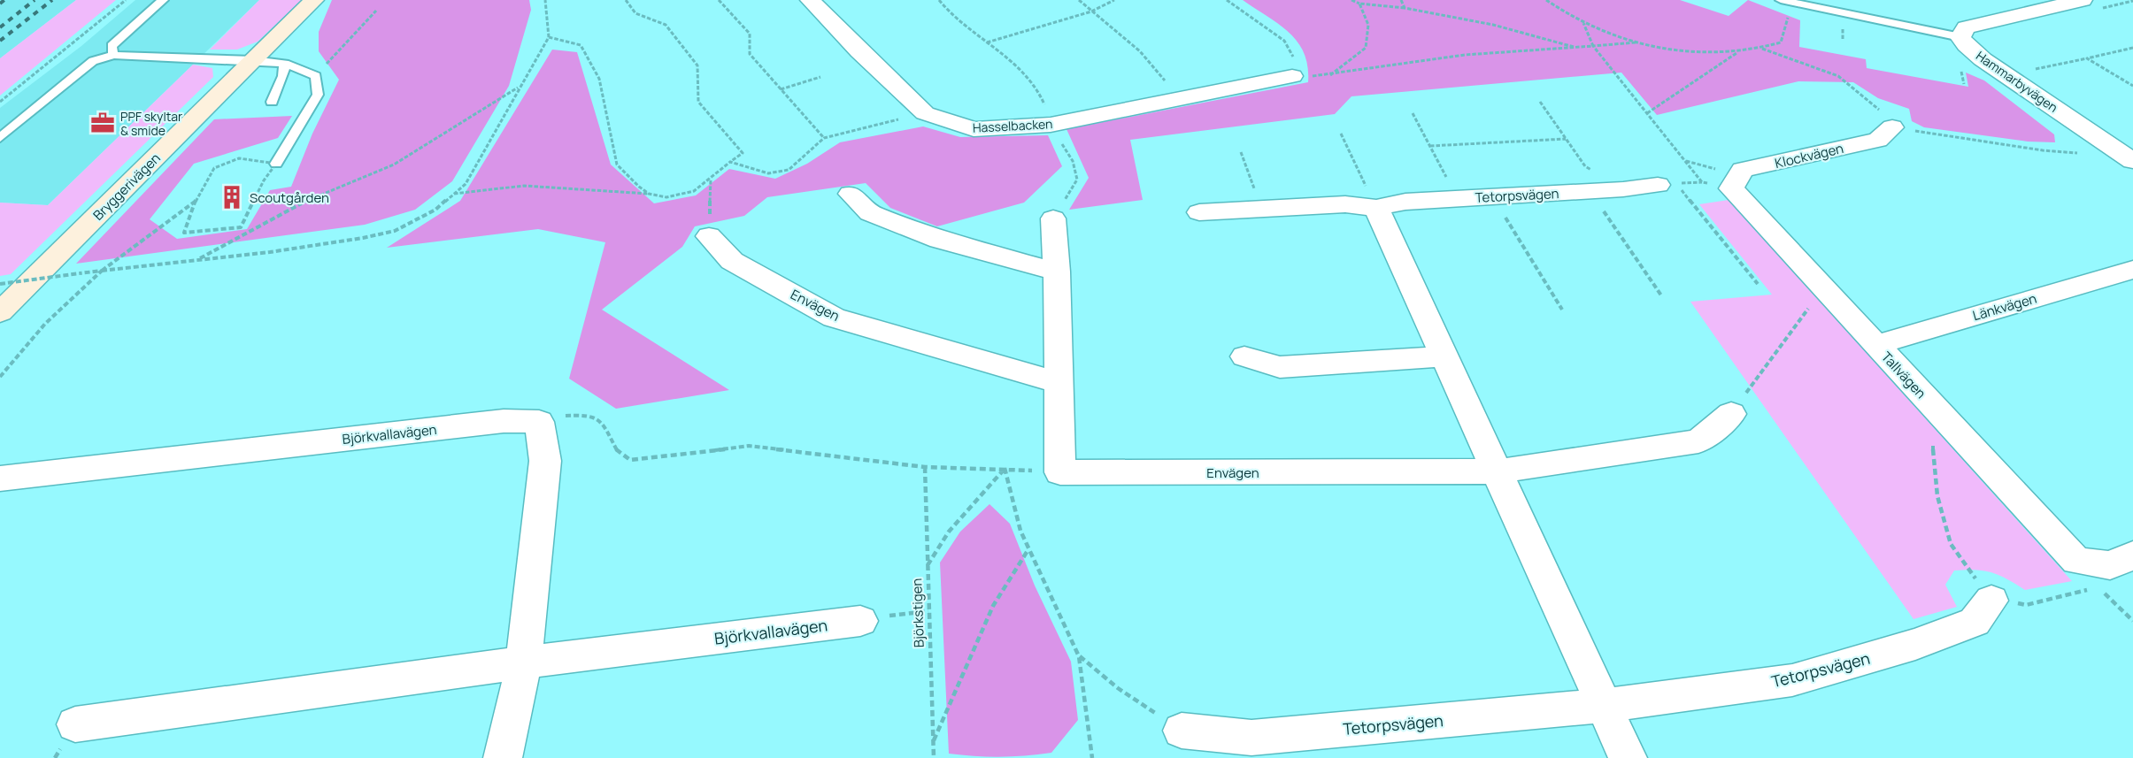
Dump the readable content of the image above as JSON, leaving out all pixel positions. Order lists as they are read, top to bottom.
{
  "streets": {
    "street": [
      "Hammarbyvägen",
      "Hasselbacken",
      "Klockvägen",
      "Bryggerivägen",
      "Tetorpsvägen",
      "Envägen",
      "Länkvägen",
      "Tallvägen",
      "Björkvallavägen"
    ],
    "path": ["Björkstigen"]
  },
  "crossings": [
    ["Klockvägen", "Tallvägen"],
    ["Länkvägen", "Tallvägen"]
  ],
  "places": {
    "office": ["PPF skyltar & smide"],
    "building": ["Scoutgården"]
  }
}
